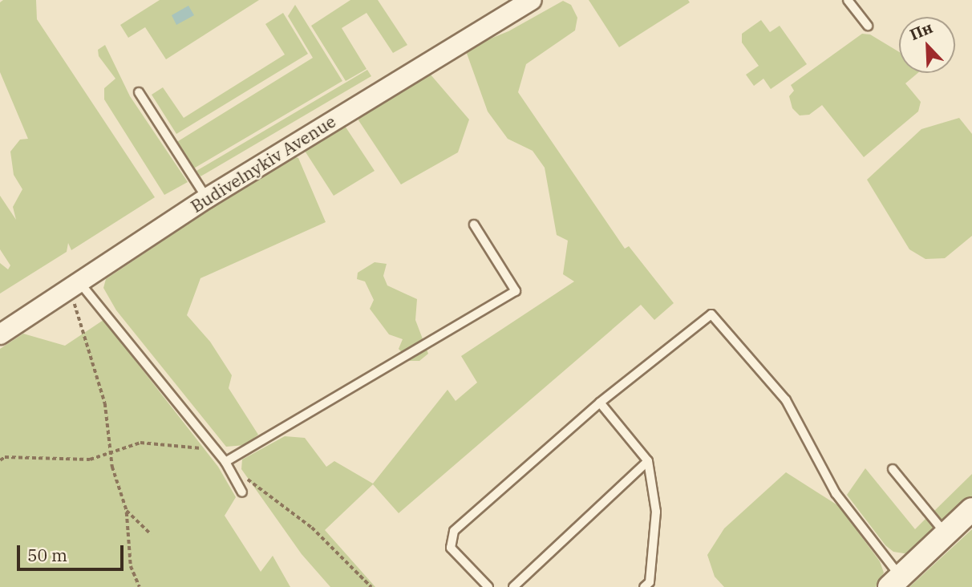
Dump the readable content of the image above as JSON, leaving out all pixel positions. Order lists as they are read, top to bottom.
{
  "streets": {
    "street": ["Budivelnykiv Avenue"]
  },
  "scale_bar": "50 m",
  "north": "top left"
}
